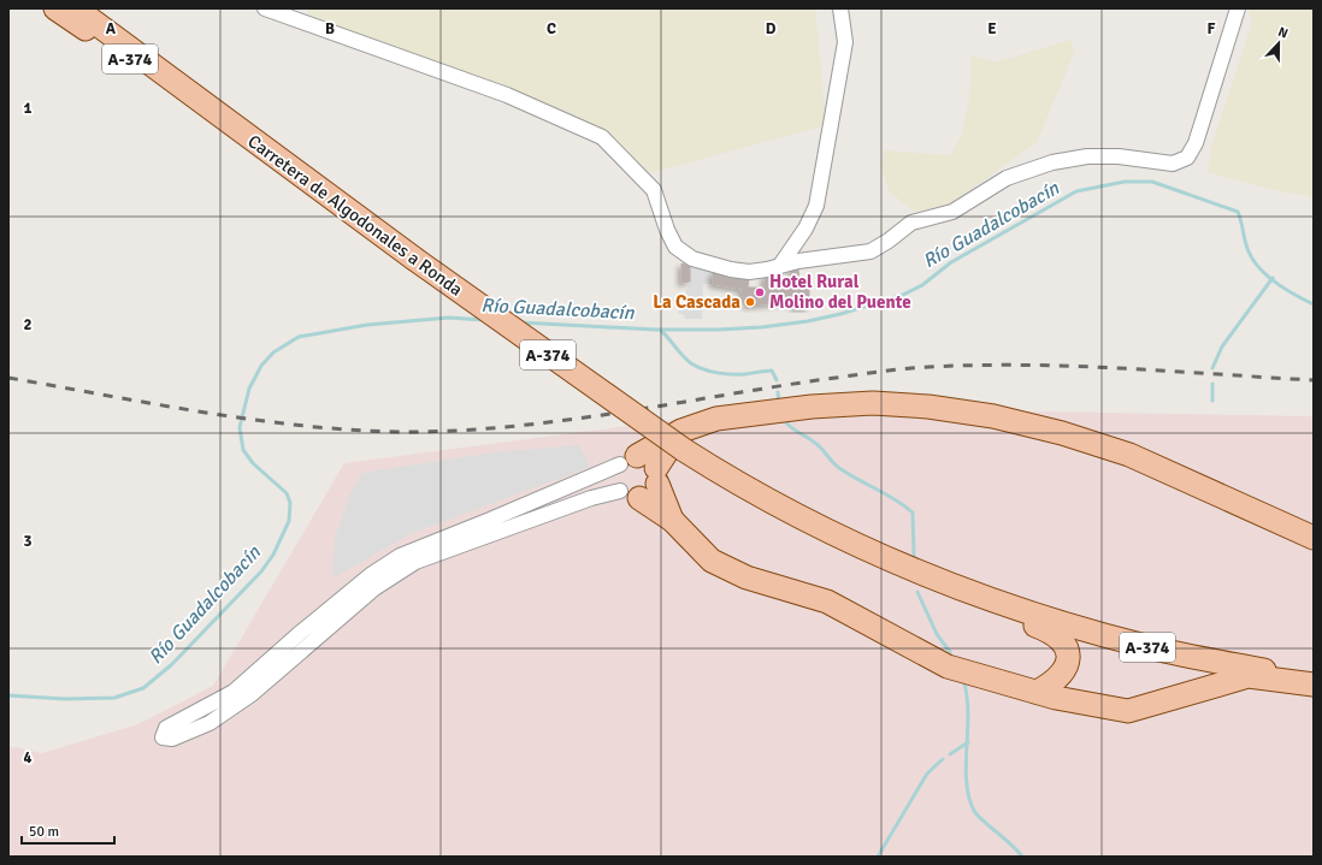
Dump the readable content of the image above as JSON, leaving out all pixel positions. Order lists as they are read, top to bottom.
{
  "streets": {
    "main road": ["A-374", "Carretera de Algodonales a Ronda"]
  },
  "water": ["Río Guadalcobacín"],
  "places": ["Hotel Rural Molino del Puente", "La Cascada"],
  "scale_bar": "50 m",
  "north": "top",
  "grid": {
    "columns": [
      "A",
      "B",
      "C",
      "D",
      "E",
      "F"
    ],
    "rows": [
      "1",
      "2",
      "3",
      "4"
    ]
  }
}
